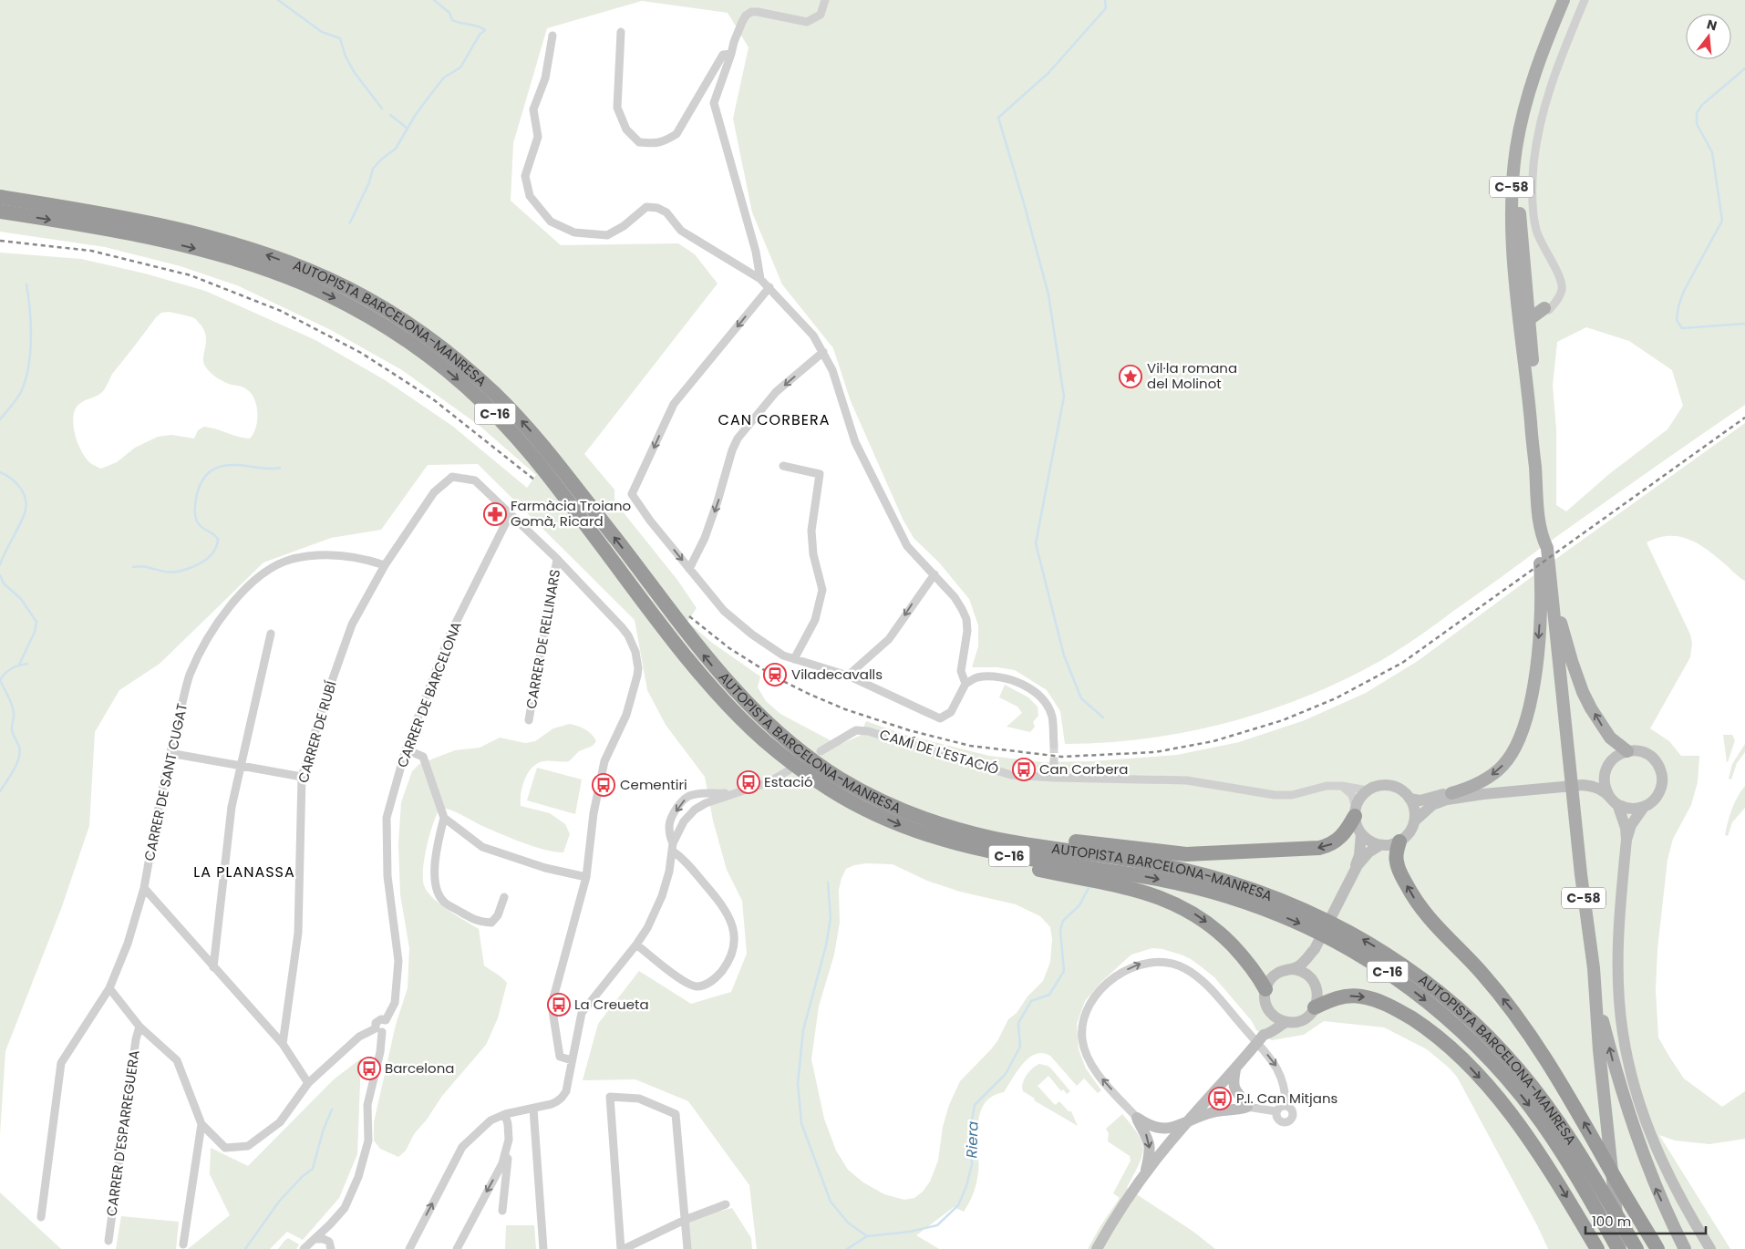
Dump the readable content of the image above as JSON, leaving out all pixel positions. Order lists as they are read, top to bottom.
{
  "streets": {
    "highway": ["AUTOPISTA BARCELONA-MANRESA", "C-16"],
    "main road": ["C-58"],
    "street": [
      "CARRER DE RELLINARS",
      "CARRER DE BARCELONA",
      "CARRER DE RUBÍ",
      "CAMÍ DE L'ESTACIÓ",
      "CARRER DE SANT CUGAT",
      "CARRER D'ESPARREGUERA"
    ]
  },
  "crossings": [
    ["C-58", "AUTOPISTA BARCELONA-MANRESA"],
    ["CARRER DE BARCELONA", "CARRER DE RUBÍ"],
    ["CARRER DE RUBÍ", "CARRER DE SANT CUGAT"]
  ],
  "districts": ["CAN CORBERA", "LA PLANASSA"],
  "water": ["Riera"],
  "places": {
    "place": ["Vil·la romana del Molinot"],
    "pharmacy": ["Farmàcia Troiano Gomà, Ricard"],
    "station": ["Viladecavalls"],
    "bus stop": [
      "Can Corbera",
      "Estació",
      "Cementiri",
      "La Creueta",
      "Barcelona",
      "P.I. Can Mitjans"
    ]
  },
  "scale_bar": "100 m",
  "north": "top"
}
